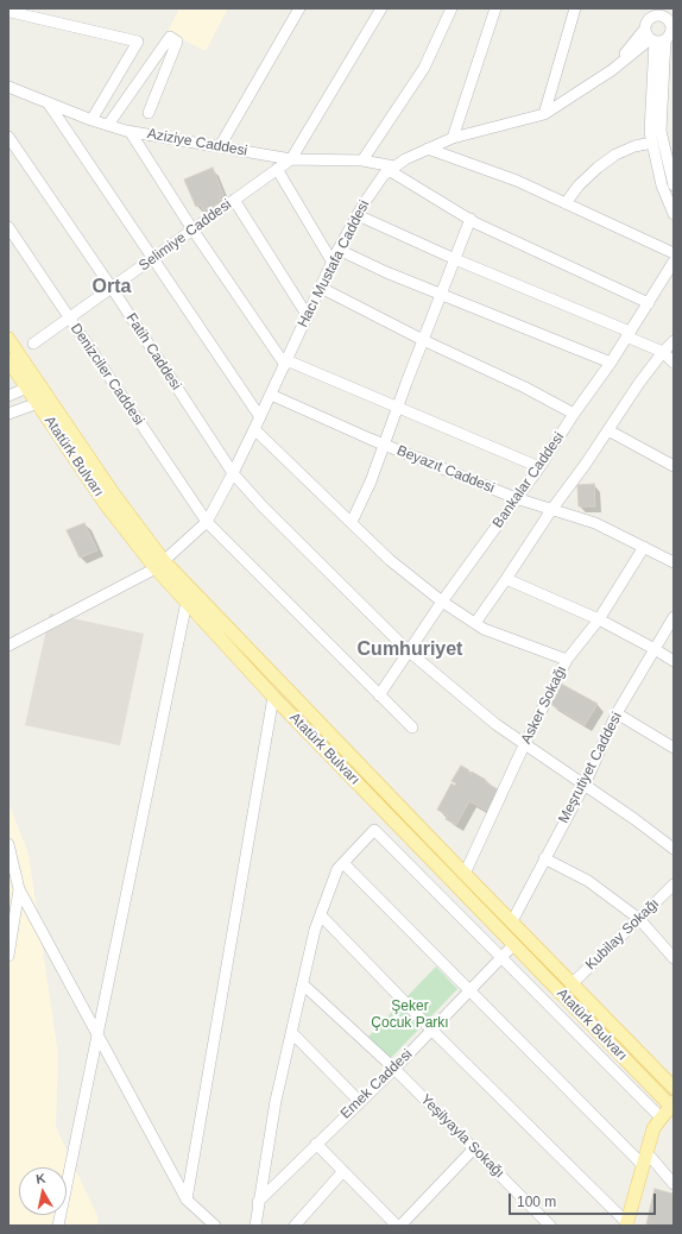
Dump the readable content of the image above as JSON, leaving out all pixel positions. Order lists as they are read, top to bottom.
{
  "streets": {
    "main road": ["Atatürk Bulvarı"],
    "street": [
      "Aziziye Caddesi",
      "Selimiye Caddesi",
      "Hacı Mustafa Caddesi",
      "Fatih Caddesi",
      "Denizciler Caddesi",
      "Beyazıt Caddesi",
      "Bankalar Caddesi",
      "Asker Sokağı",
      "Meşrutiyet Caddesi",
      "Kubilay Sokağı",
      "Emek Caddesi",
      "Yeşilyayla Sokağı"
    ]
  },
  "crossings": [
    ["Aziziye Caddesi", "Selimiye Caddesi"],
    ["Aziziye Caddesi", "Hacı Mustafa Caddesi"],
    ["Selimiye Caddesi", "Fatih Caddesi"],
    ["Selimiye Caddesi", "Denizciler Caddesi"],
    ["Hacı Mustafa Caddesi", "Fatih Caddesi"],
    ["Hacı Mustafa Caddesi", "Denizciler Caddesi"],
    ["Hacı Mustafa Caddesi", "Atatürk Bulvarı"],
    ["Hacı Mustafa Caddesi", "Beyazıt Caddesi"],
    ["Fatih Caddesi", "Bankalar Caddesi"],
    ["Fatih Caddesi", "Asker Sokağı"],
    ["Fatih Caddesi", "Meşrutiyet Caddesi"],
    ["Denizciler Caddesi", "Bankalar Caddesi"],
    ["Atatürk Bulvarı", "Asker Sokağı"],
    ["Atatürk Bulvarı", "Meşrutiyet Caddesi"],
    ["Atatürk Bulvarı", "Kubilay Sokağı"],
    ["Atatürk Bulvarı", "Emek Caddesi"],
    ["Beyazıt Caddesi", "Bankalar Caddesi"],
    ["Beyazıt Caddesi", "Asker Sokağı"],
    ["Emek Caddesi", "Yeşilyayla Sokağı"]
  ],
  "districts": ["Orta", "Cumhuriyet"],
  "parks": ["Şeker Çocuk Parkı"],
  "scale_bar": "100 m",
  "north": "top"
}
